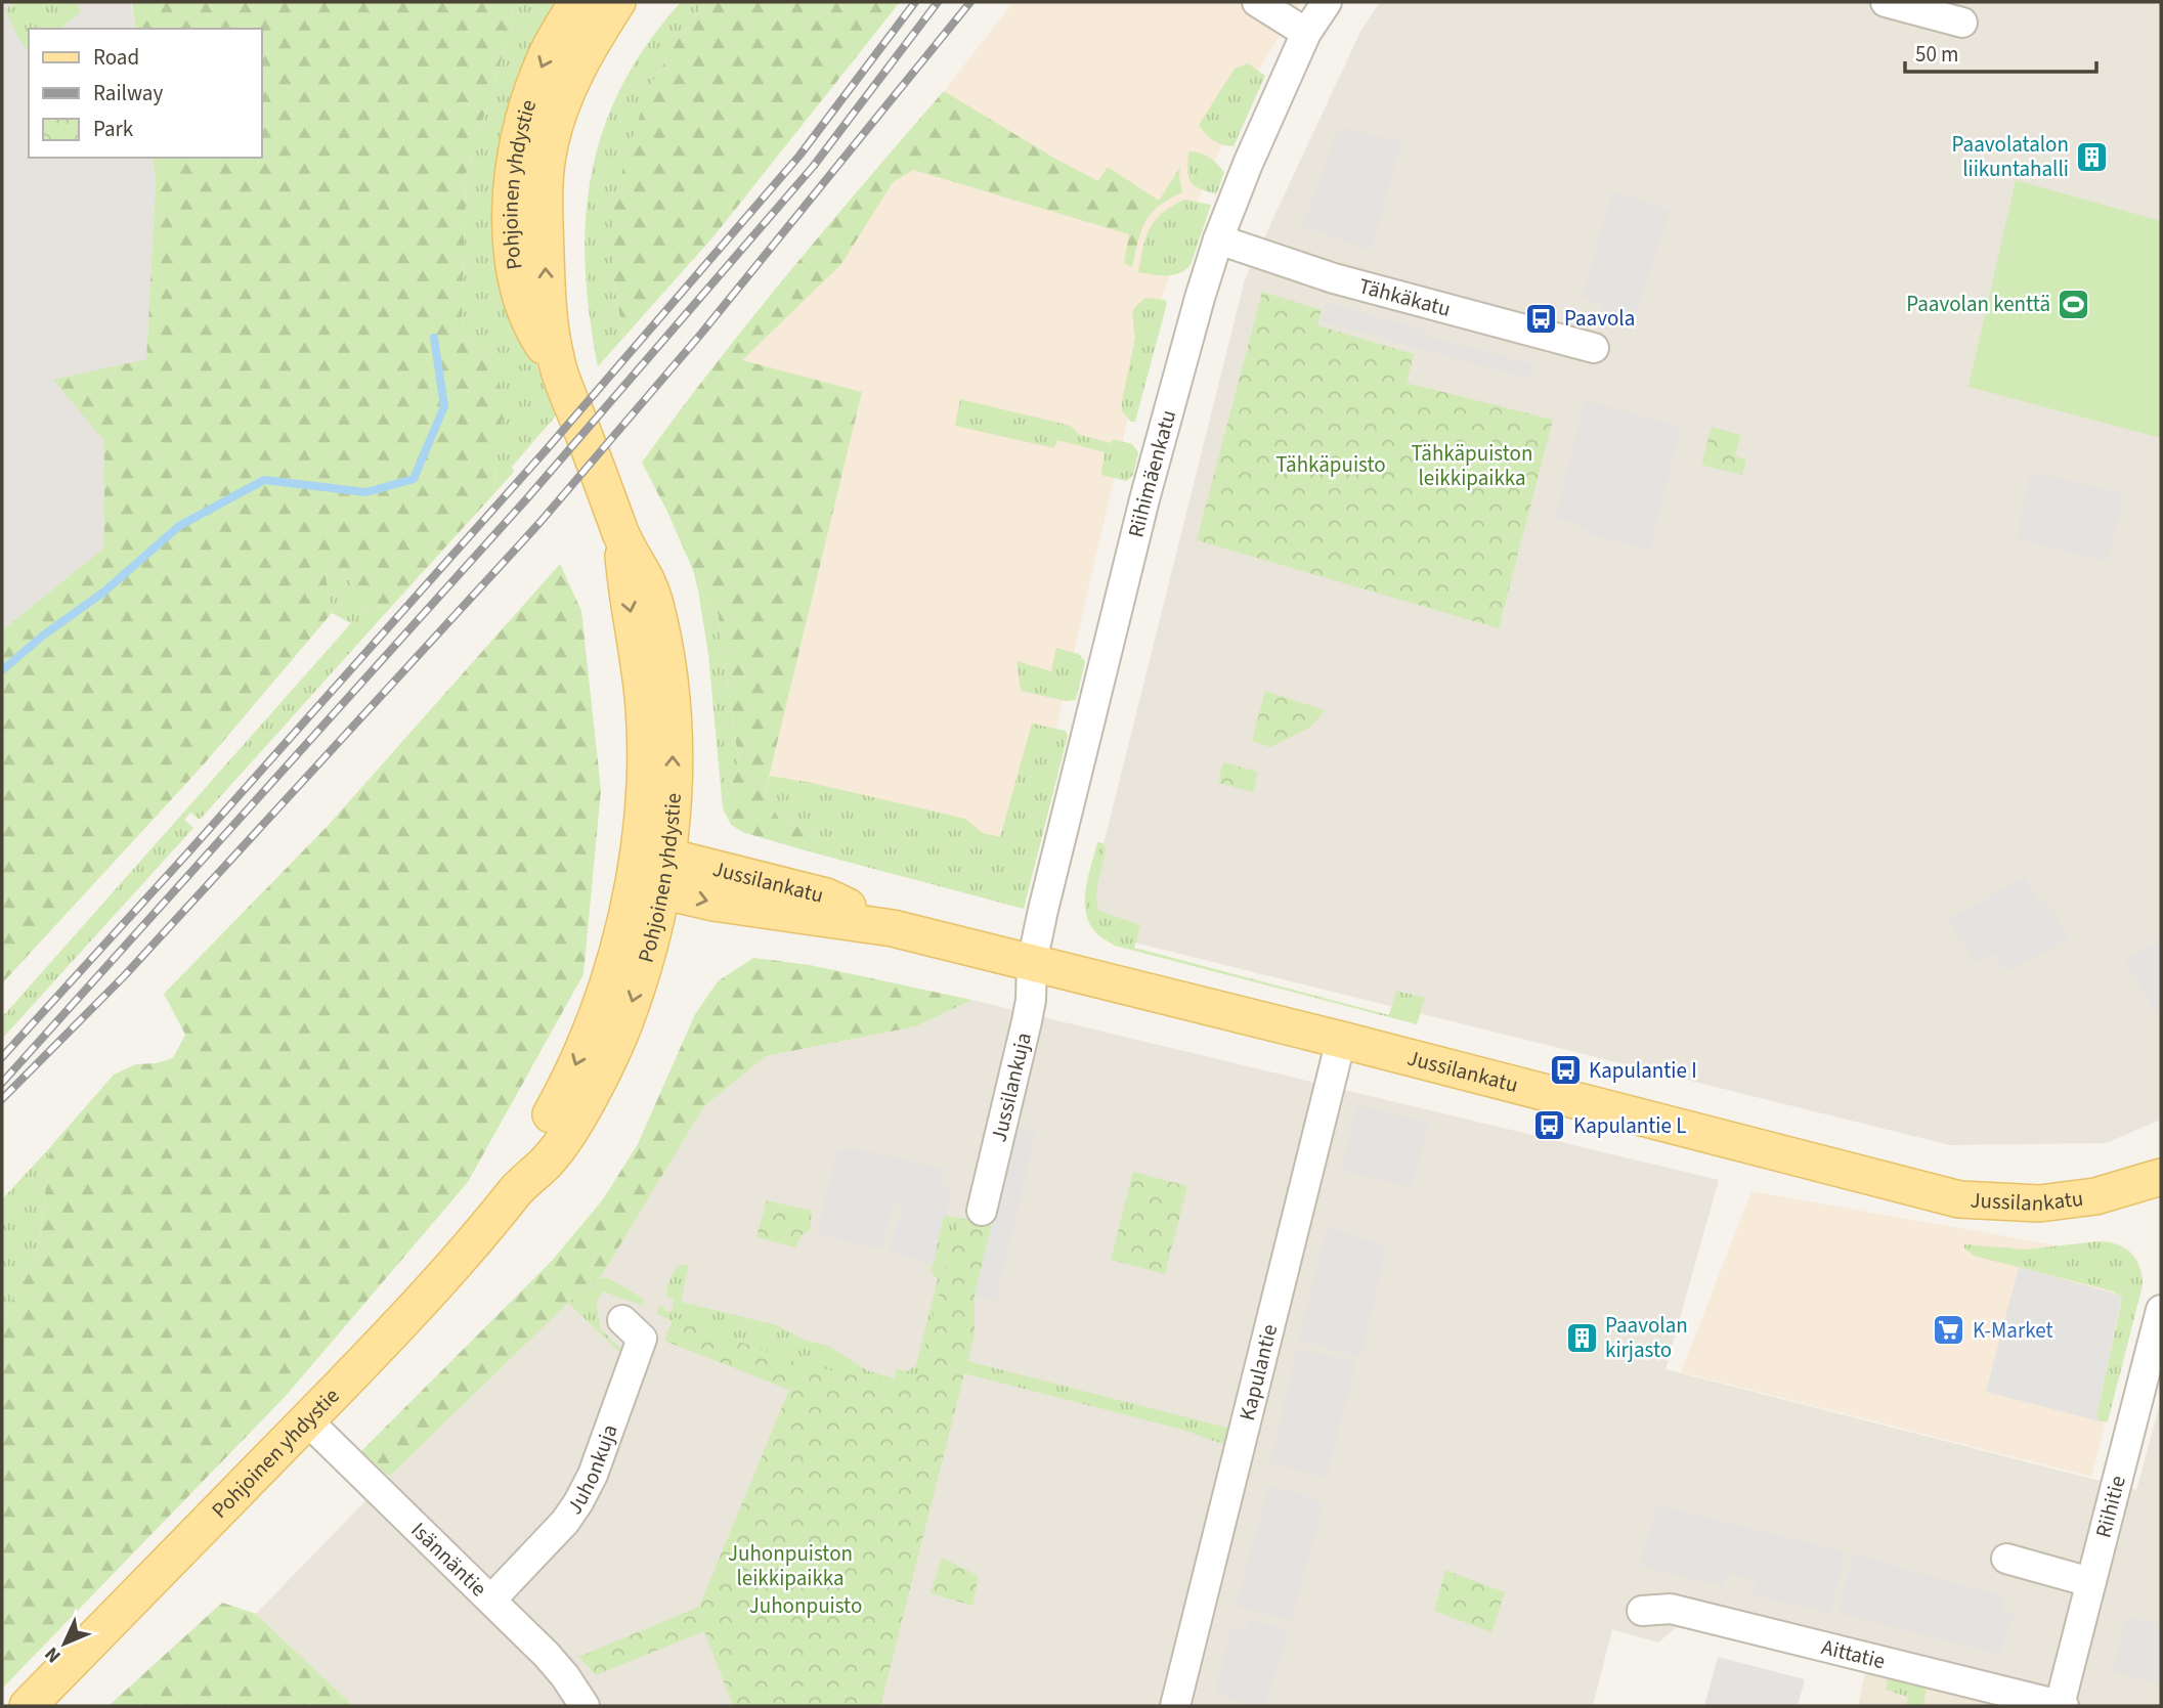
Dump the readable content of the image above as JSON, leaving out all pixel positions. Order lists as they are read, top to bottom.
{
  "streets": {
    "main road": ["Pohjoinen yhdystie", "Jussilankatu"],
    "street": [
      "Tähkäkatu",
      "Riihimäenkatu",
      "Jussilankuja",
      "Kapulantie",
      "Juhonkuja",
      "Riihitie",
      "Isännäntie",
      "Aittatie"
    ]
  },
  "crossings": [
    ["Pohjoinen yhdystie", "Jussilankatu"],
    ["Pohjoinen yhdystie", "Isännäntie"],
    ["Tähkäkatu", "Riihimäenkatu"],
    ["Riihimäenkatu", "Jussilankatu"],
    ["Riihimäenkatu", "Jussilankuja"],
    ["Jussilankatu", "Jussilankuja"],
    ["Jussilankatu", "Kapulantie"],
    ["Juhonkuja", "Isännäntie"],
    ["Riihitie", "Aittatie"]
  ],
  "parks": [
    "Tähkäpuiston leikkipaikka",
    "Tähkäpuisto",
    "Juhonpuiston leikkipaikka",
    "Juhonpuisto"
  ],
  "places": {
    "building": ["Paavolatalon liikuntahalli", "Paavolan kirjasto"],
    "sports": ["Paavolan kenttä"],
    "bus stop": ["Paavola", "Kapulantie I", "Kapulantie L"],
    "supermarket": ["K-Market"]
  },
  "legend": ["Road", "Railway", "Park"],
  "scale_bar": "50 m",
  "north": "bottom left"
}
